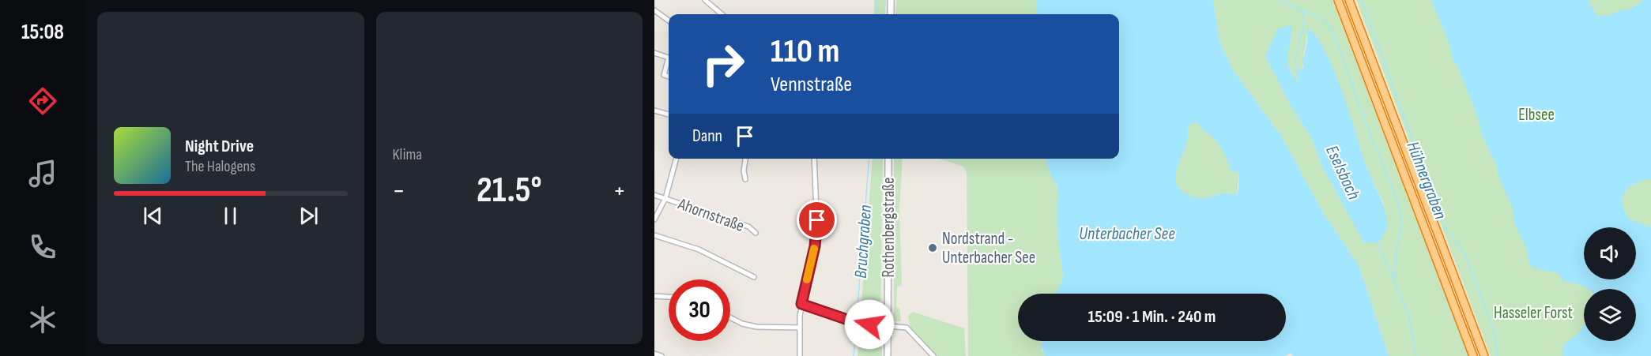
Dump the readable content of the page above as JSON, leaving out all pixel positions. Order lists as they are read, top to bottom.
{
  "streets": {
    "main road": ["Rothenbergstraße"],
    "street": ["Ahornstraße"]
  },
  "water": [
    "Eselsbach",
    "Hühnergraben",
    "Unterbacher See",
    "Bruchgraben"
  ],
  "parks": ["Elbsee", "Hasseler Forst"],
  "places": ["Nordstrand - Unterbacher See"],
  "page": {
    "tabs": "15:08",
    "tile": "Klima",
    "turn": ["110 m", "Vennstraße"],
    "then": "Dann",
    "song": ["Night Drive", "The Halogens"],
    "heat": ["−", "21.5°", "+"],
    "limit": "30",
    "trip": "15:09 · 1 Min. · 240 m"
  }
}
